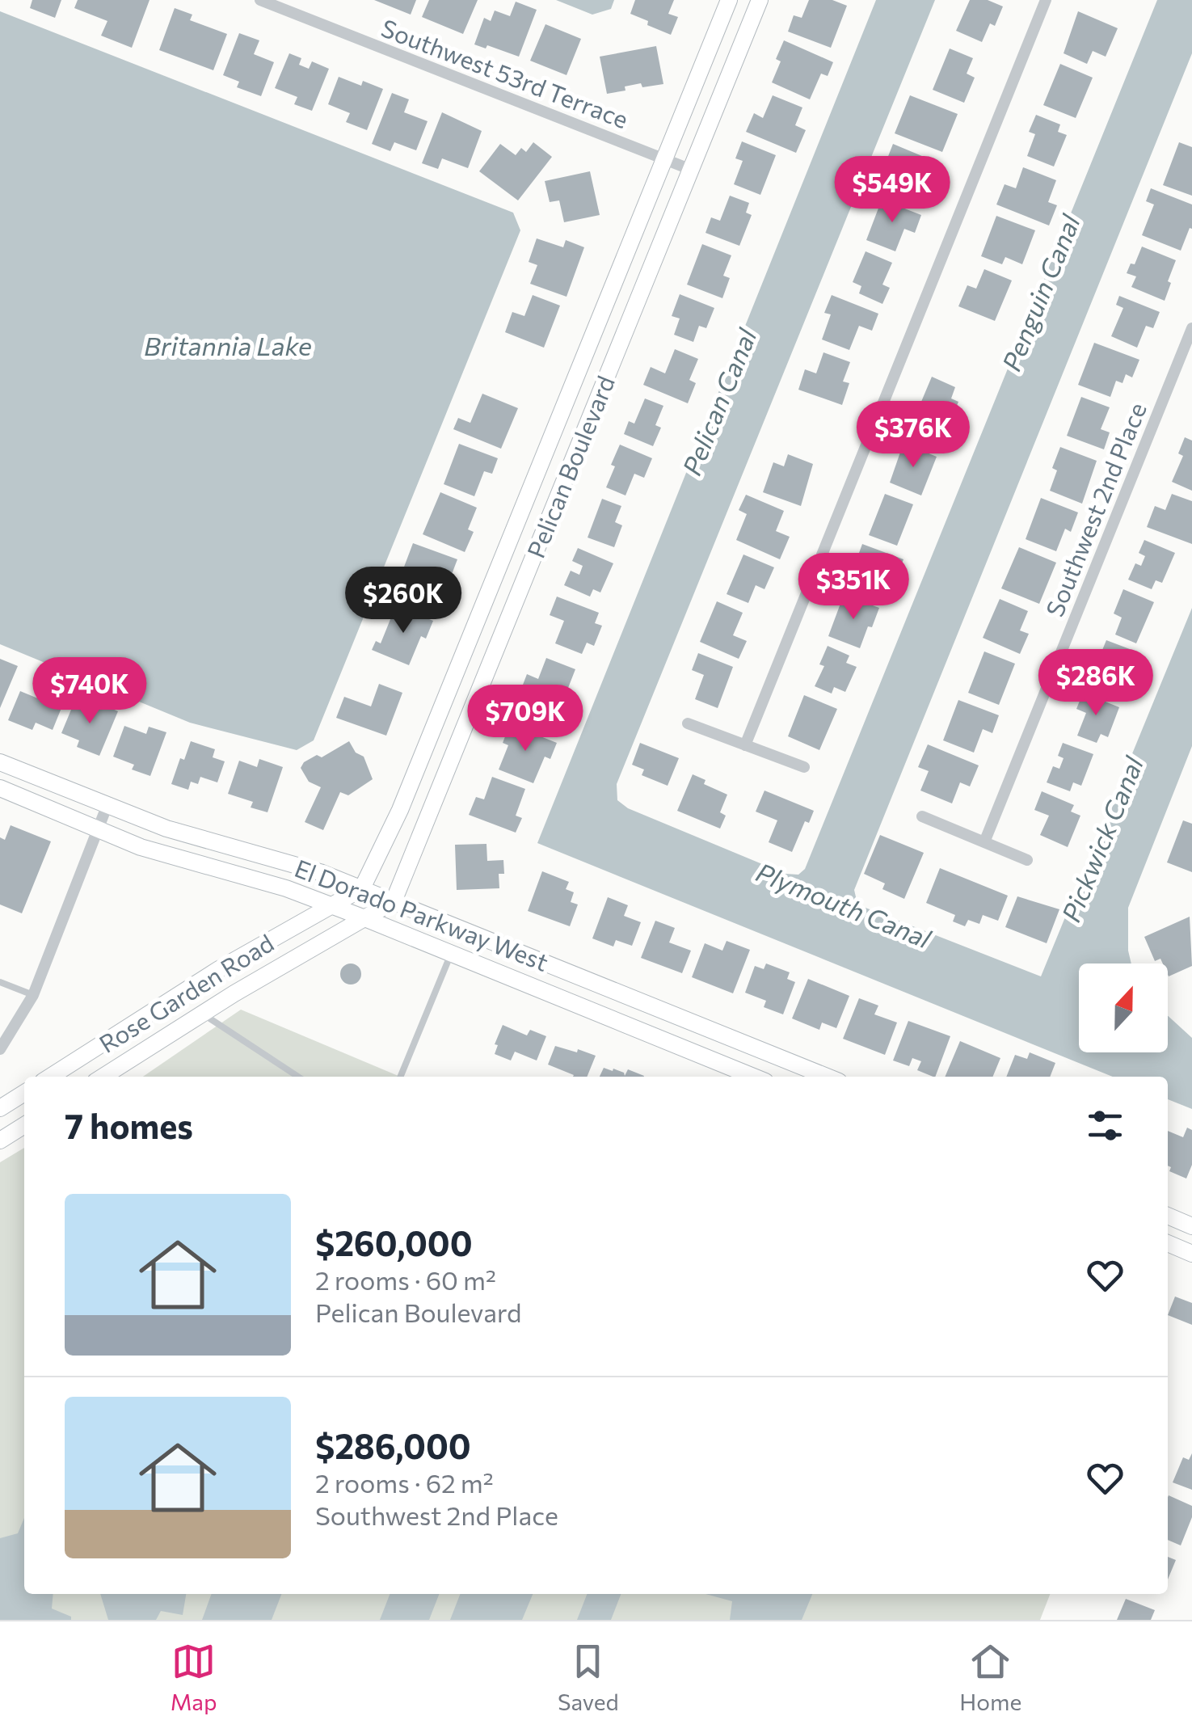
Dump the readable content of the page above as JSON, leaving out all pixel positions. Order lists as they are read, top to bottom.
{
  "streets": {
    "street": [
      "Southwest 53rd Terrace",
      "Pelican Boulevard",
      "Southwest 2nd Place",
      "El Dorado Parkway West",
      "Rose Garden Road"
    ]
  },
  "crossings": [
    ["Southwest 53rd Terrace", "Pelican Boulevard"],
    ["Pelican Boulevard", "El Dorado Parkway West"],
    ["El Dorado Parkway West", "Rose Garden Road"]
  ],
  "water": [
    "Penguin Canal",
    "Britannia Lake",
    "Pelican Canal",
    "Pickwick Canal",
    "Plymouth Canal"
  ],
  "north": "top",
  "page": {
    "price": [
      "$549K",
      "$376K",
      "$351K",
      "$260K",
      "$286K",
      "$740K",
      "$709K"
    ],
    "heading": "7 homes",
    "list": [
      {
        "name": "$260,000",
        "note": "2 rooms · 60 m² · Pelican Boulevard"
      },
      {
        "name": "$286,000",
        "note": "2 rooms · 62 m² · Southwest 2nd Place"
      }
    ],
    "tabs": ["Map", "Saved", "Home"]
  }
}
